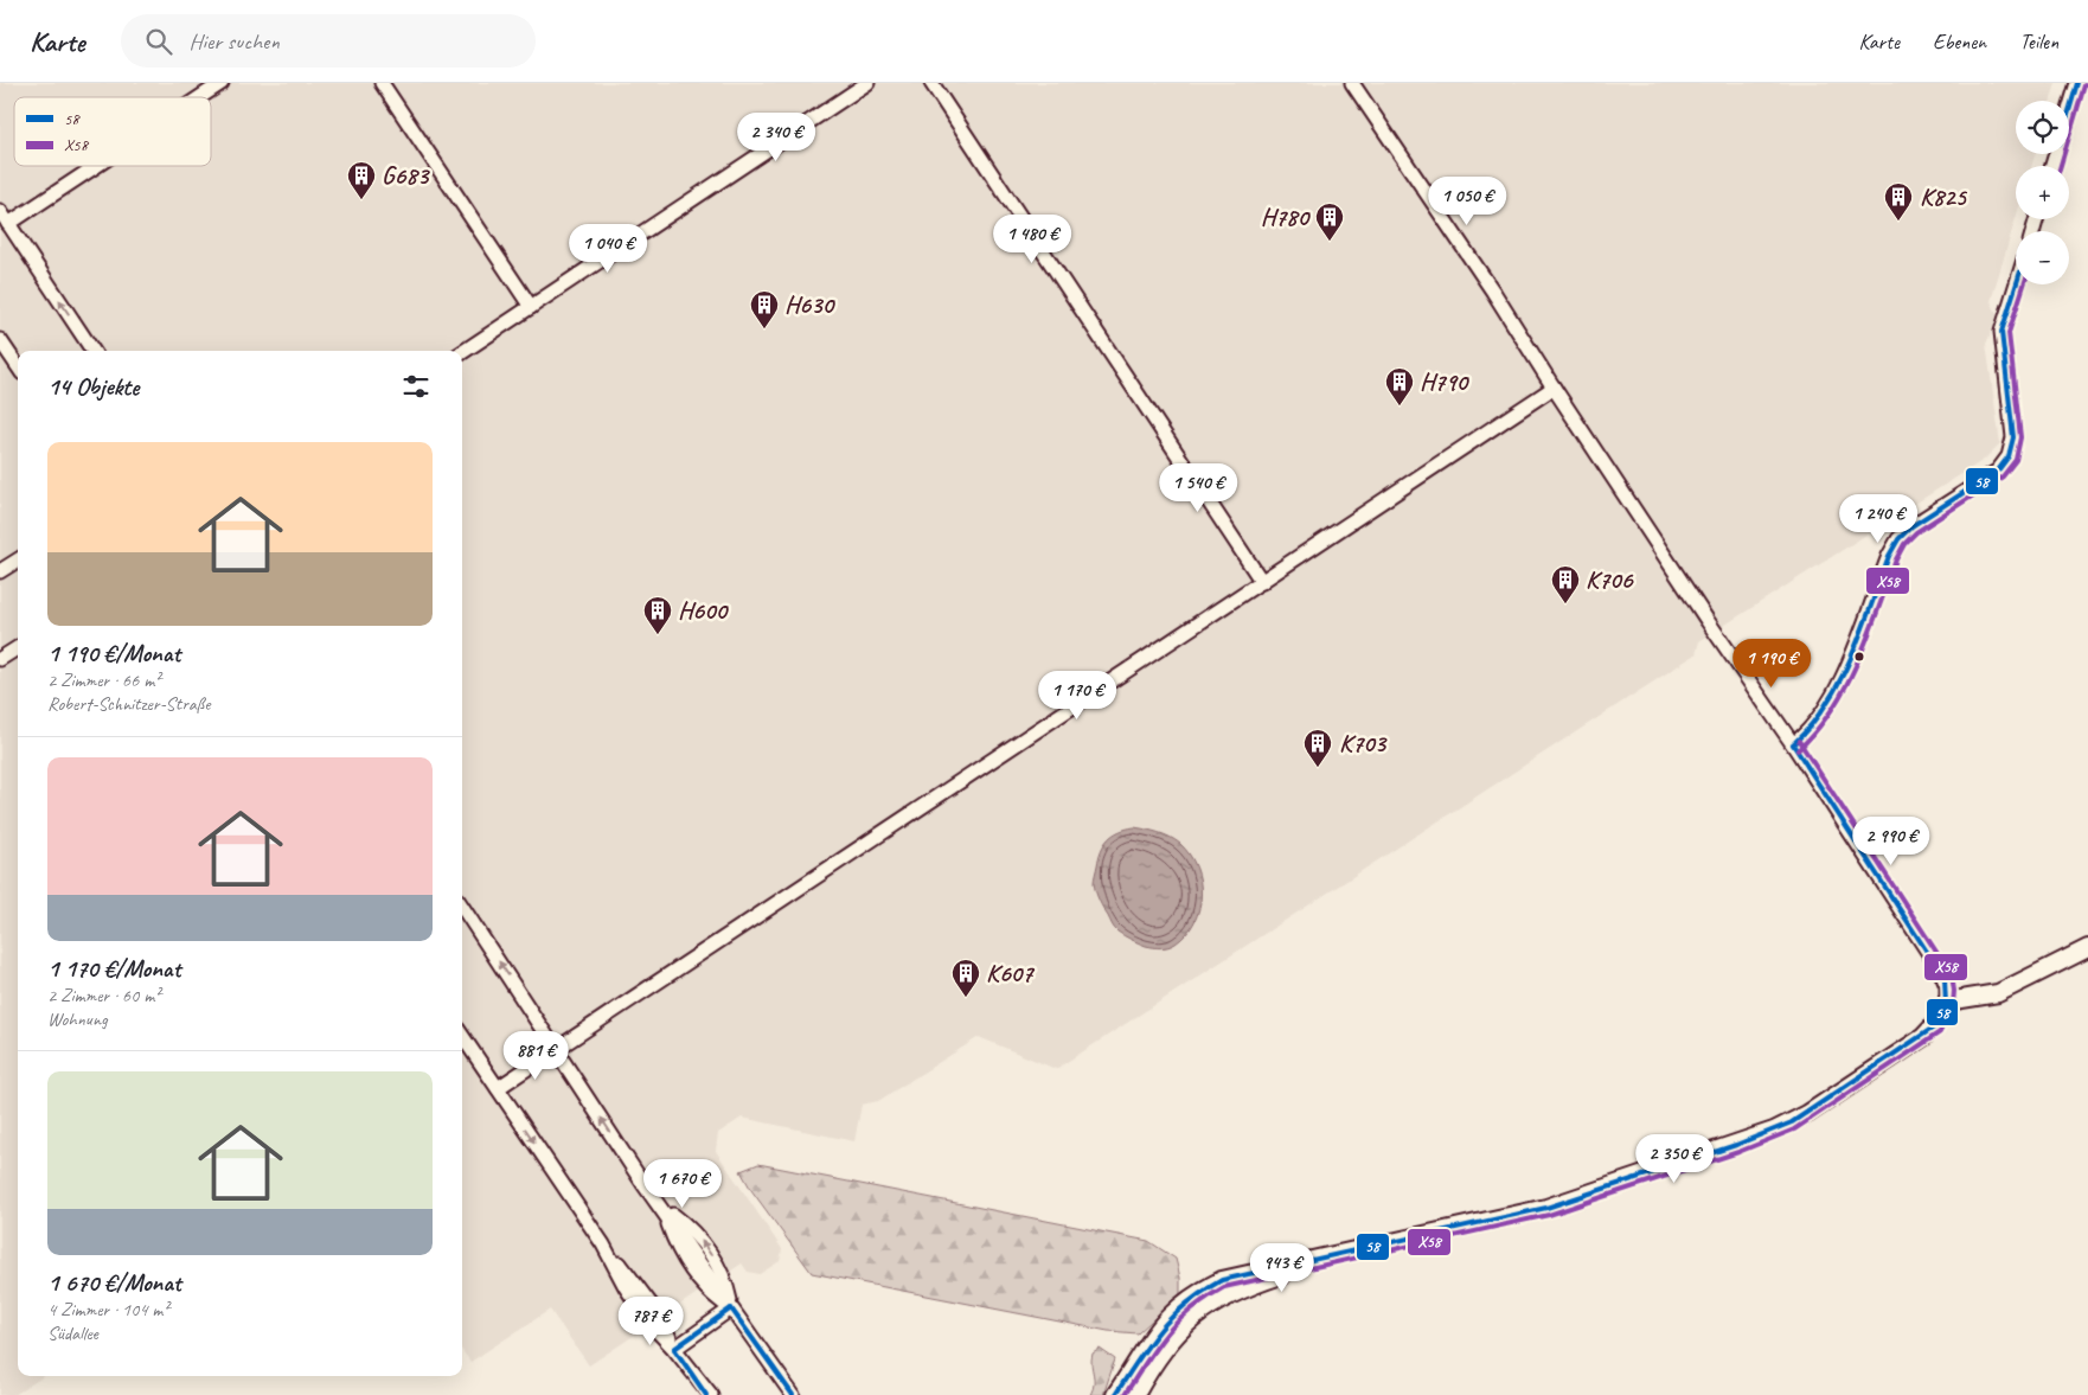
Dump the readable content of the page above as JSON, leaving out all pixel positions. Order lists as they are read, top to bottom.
{
  "places": {
    "building": [
      "G683",
      "K825",
      "H780",
      "H630",
      "H790",
      "K706",
      "H600",
      "K703",
      "K607"
    ]
  },
  "lines": ["transit line 58", "transit line X58"],
  "legend": ["58", "X58"],
  "page": {
    "header": "Karte",
    "search": "Hier suchen",
    "nav": ["Karte", "Ebenen", "Teilen"],
    "map_buttons": ["+", "−"],
    "price": [
      "2 340 €",
      "1 050 €",
      "1 480 €",
      "1 040 €",
      "1 540 €",
      "1 240 €",
      "1 190 €",
      "1 170 €",
      "2 990 €",
      "881 €",
      "2 350 €",
      "1 670 €",
      "943 €",
      "787 €"
    ],
    "heading": "14 Objekte",
    "list": [
      {
        "name": "1 190 €/Monat",
        "note": "2 Zimmer · 66 m² · Robert-Schnitzer-Straße"
      },
      {
        "name": "1 170 €/Monat",
        "note": "2 Zimmer · 60 m² · Wohnung"
      },
      {
        "name": "1 670 €/Monat",
        "note": "4 Zimmer · 104 m² · Südallee"
      }
    ]
  }
}
